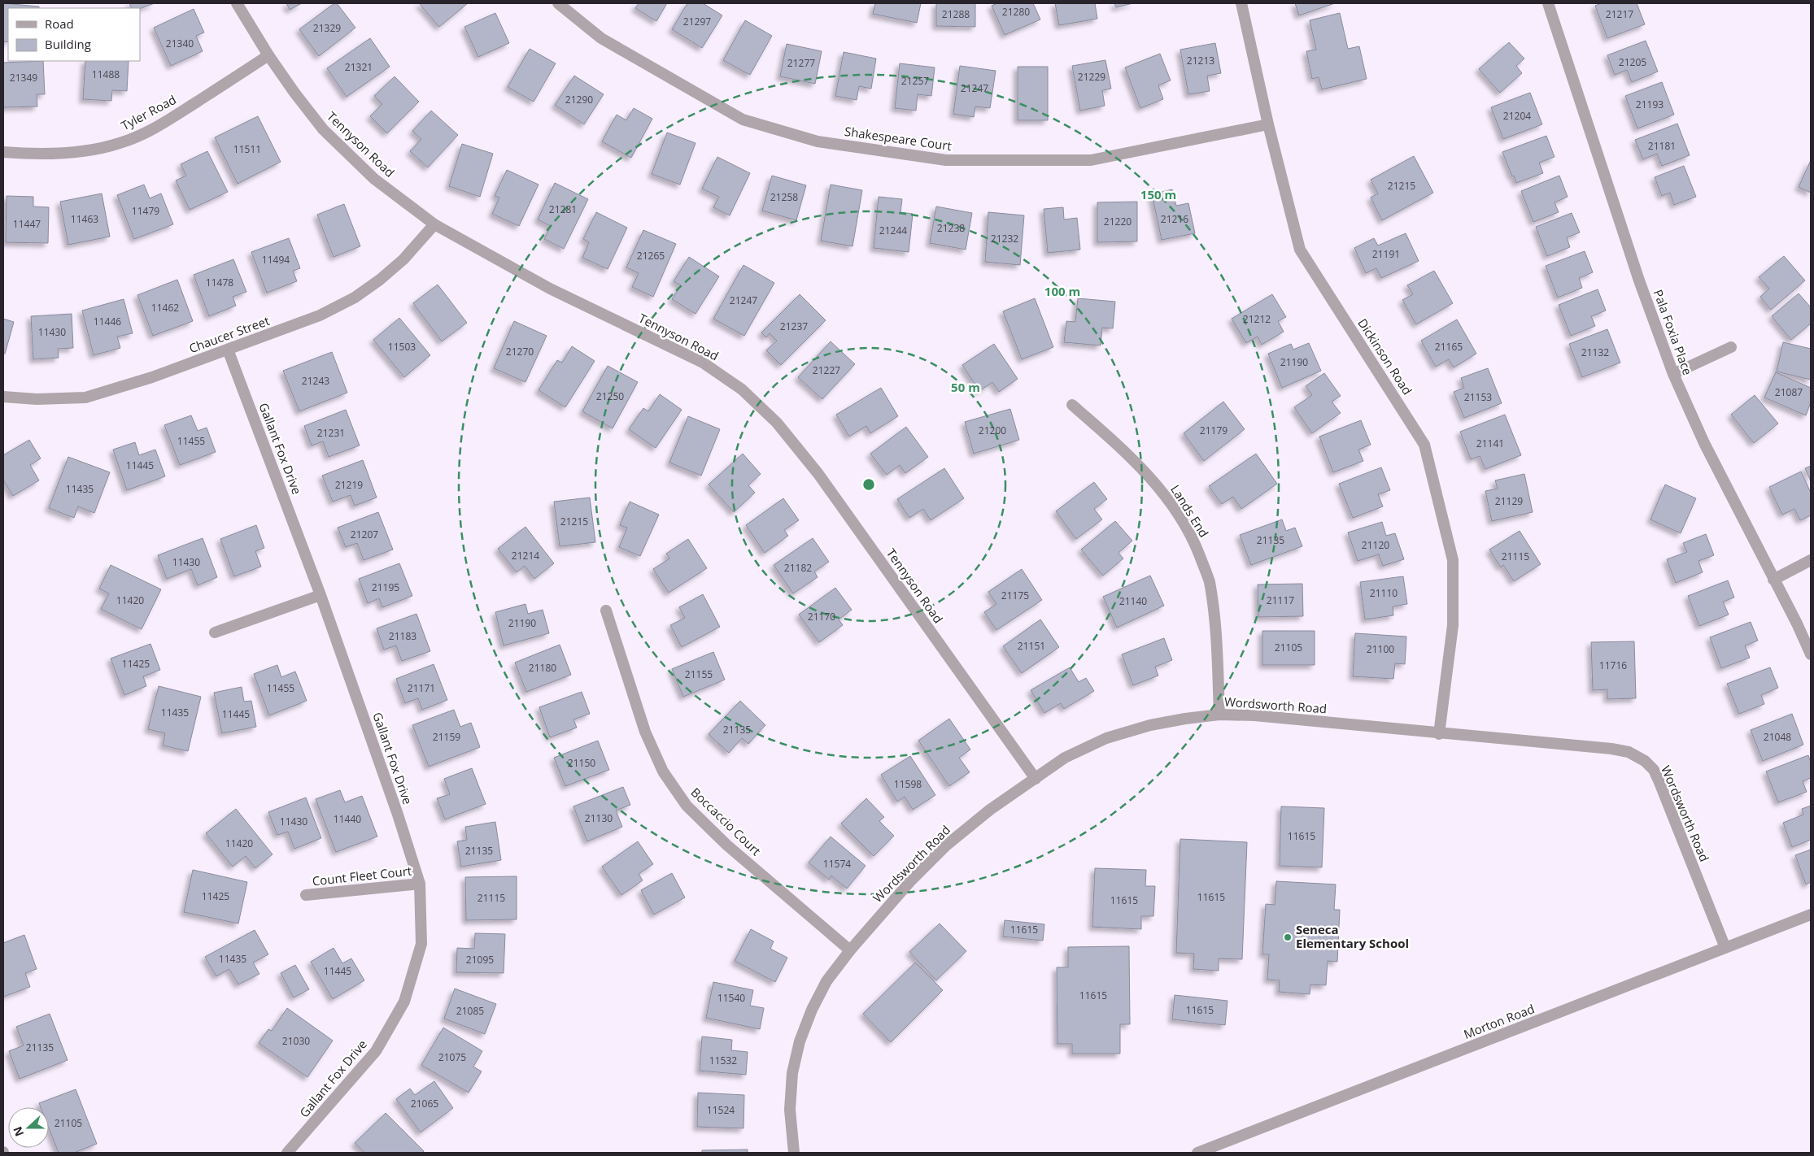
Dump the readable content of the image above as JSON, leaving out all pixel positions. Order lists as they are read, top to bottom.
{
  "streets": {
    "street": [
      "Tyler Road",
      "Shakespeare Court",
      "Tennyson Road",
      "Pala Foxia Place",
      "Chaucer Street",
      "Dickinson Road",
      "Gallant Fox Drive",
      "Lands End",
      "Wordsworth Road",
      "Boccaccio Court",
      "Count Fleet Court",
      "Morton Road"
    ]
  },
  "crossings": [
    ["Tyler Road", "Tennyson Road"],
    ["Shakespeare Court", "Dickinson Road"],
    ["Tennyson Road", "Chaucer Street"],
    ["Tennyson Road", "Wordsworth Road"],
    ["Chaucer Street", "Gallant Fox Drive"],
    ["Dickinson Road", "Wordsworth Road"],
    ["Gallant Fox Drive", "Count Fleet Court"],
    ["Lands End", "Wordsworth Road"],
    ["Wordsworth Road", "Boccaccio Court"],
    ["Wordsworth Road", "Morton Road"]
  ],
  "places": ["Seneca Elementary School"],
  "house_numbers": [
    "21280",
    "21288",
    "21217",
    "21297",
    "21329",
    "21340",
    "21213",
    "21205",
    "21277",
    "21321",
    "11488",
    "21229",
    "21349",
    "21257",
    "21247",
    "21290",
    "21193",
    "21204",
    "21181",
    "11511",
    "21215",
    "21258",
    "21281",
    "11479",
    "11463",
    "21216",
    "21220",
    "11447",
    "21238",
    "21244",
    "21232",
    "21191",
    "21265",
    "11494",
    "11478",
    "21247",
    "11462",
    "21212",
    "11446",
    "21237",
    "11430",
    "11503",
    "21165",
    "21270",
    "21132",
    "21190",
    "21227",
    "21243",
    "21087",
    "21250",
    "21153",
    "21200",
    "21179",
    "21231",
    "11455",
    "21141",
    "11445",
    "21219",
    "11435",
    "21129",
    "21215",
    "21207",
    "21135",
    "21120",
    "21214",
    "21115",
    "11430",
    "21182",
    "21195",
    "21110",
    "21175",
    "11420",
    "21117",
    "21140",
    "21170",
    "21190",
    "21183",
    "21151",
    "21105",
    "21100",
    "11425",
    "11716",
    "21180",
    "21155",
    "11455",
    "21171",
    "11435",
    "11445",
    "21135",
    "21159",
    "21048",
    "21150",
    "11598",
    "21130",
    "11440",
    "11430",
    "11615",
    "11420",
    "21135",
    "11574",
    "11425",
    "11615",
    "21115",
    "11615",
    "11615",
    "11435",
    "21095",
    "11445",
    "11615",
    "11540",
    "11615",
    "21085",
    "21030",
    "21135",
    "21075",
    "11532",
    "21065",
    "11524",
    "21105"
  ],
  "legend": ["Road", "Building"],
  "north": "left",
  "rings": ["150 m", "100 m", "50 m"]
}
